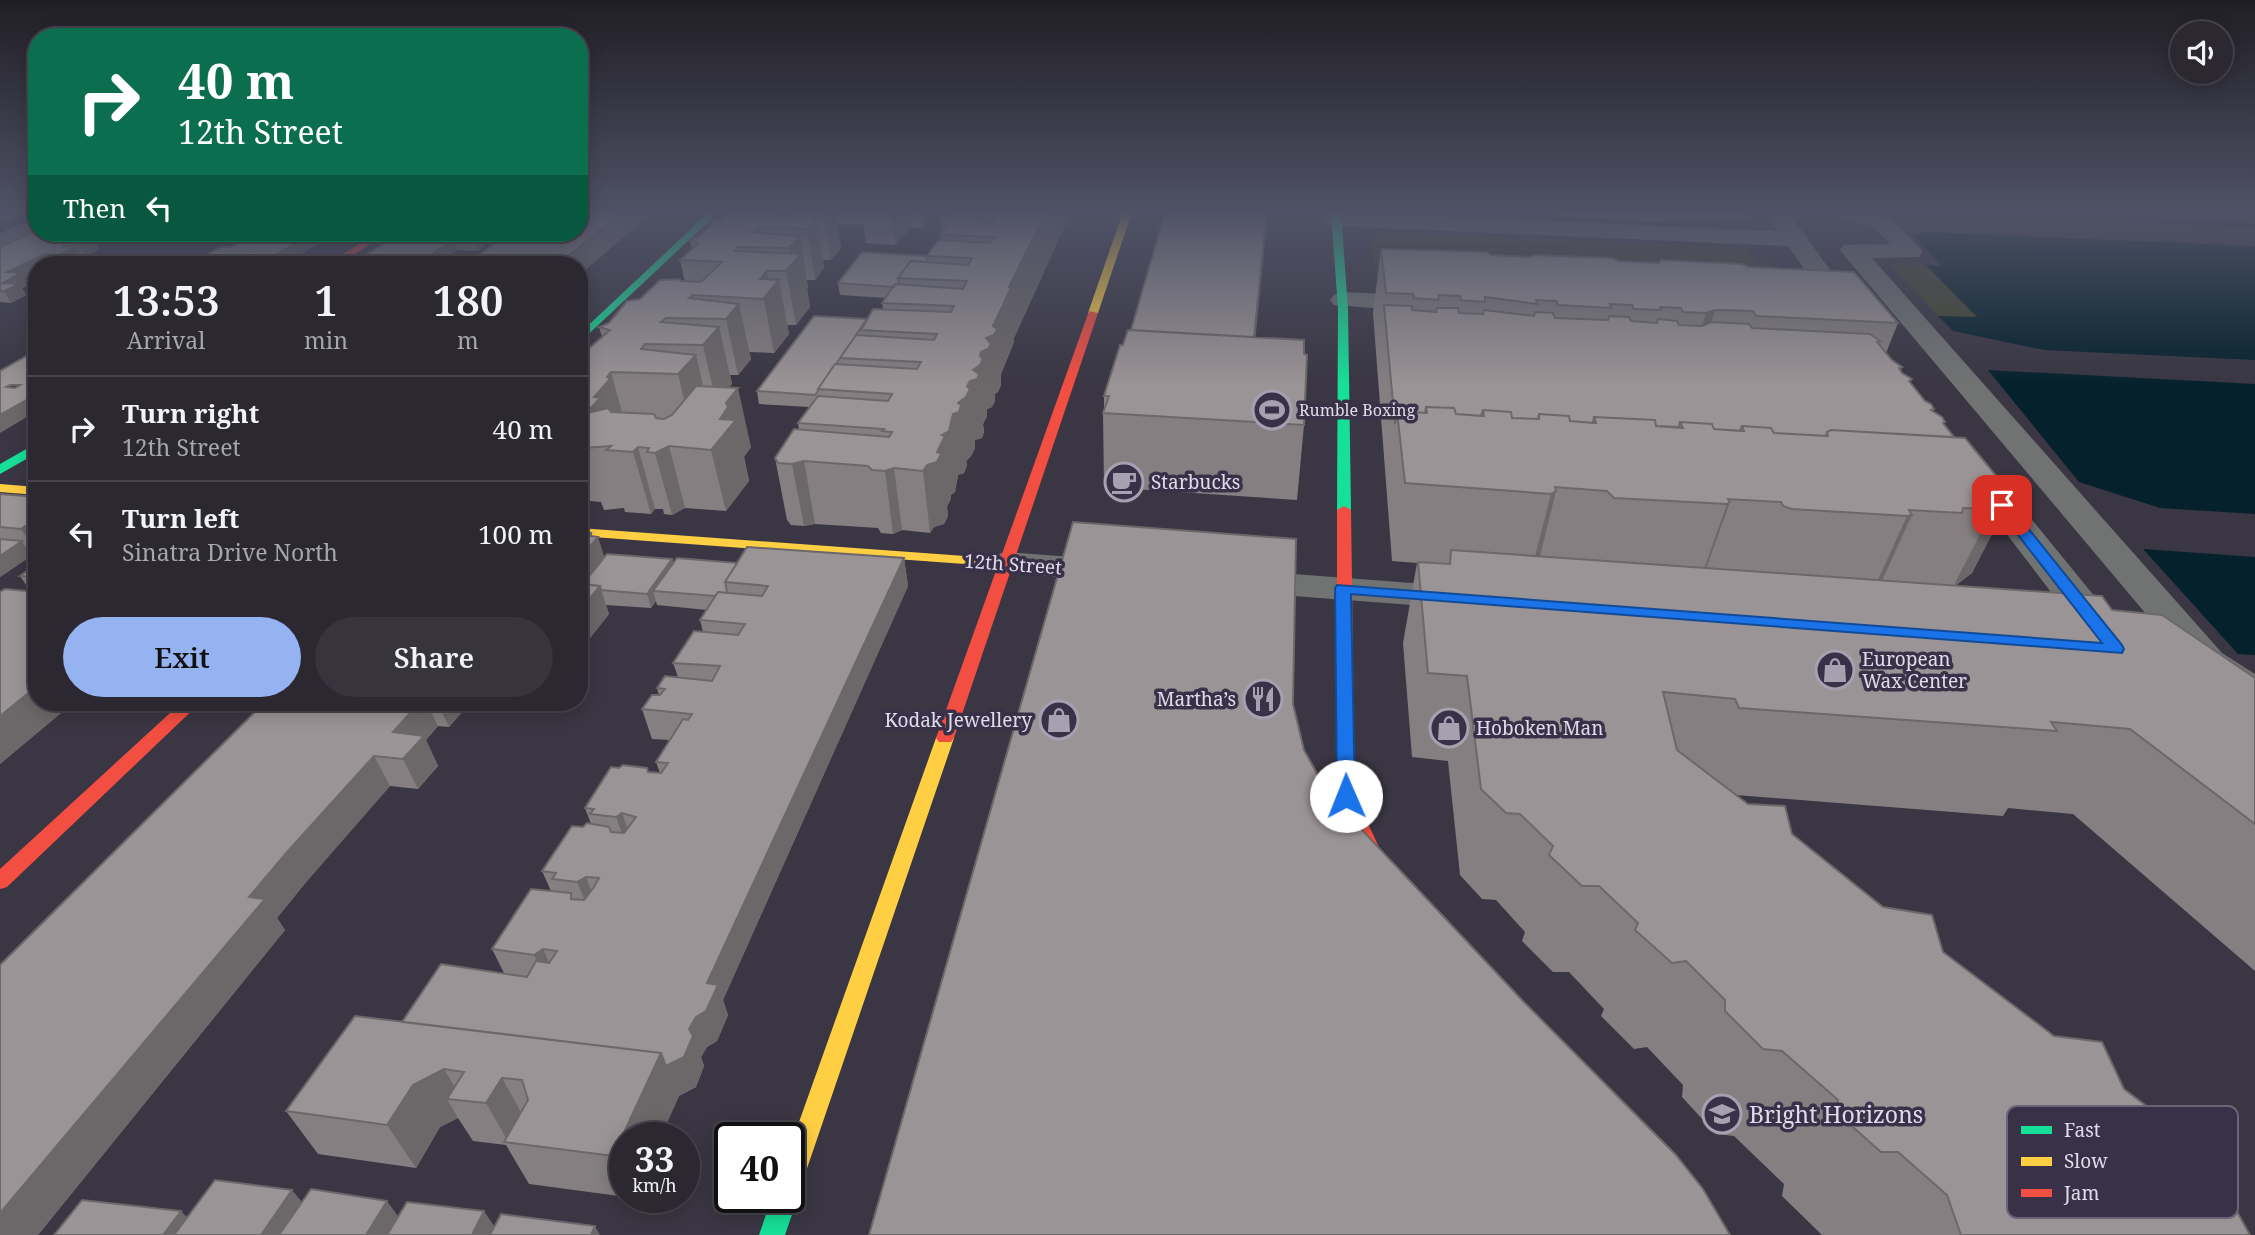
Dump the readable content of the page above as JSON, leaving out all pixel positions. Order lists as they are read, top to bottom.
{
  "streets": {
    "street": ["12th Street"]
  },
  "places": {
    "sports": ["Rumble Boxing"],
    "cafe": ["Starbucks"],
    "shop": ["European Wax Center", "Kodak Jewellery", "Hoboken Man"],
    "restaurant": ["Martha’s"],
    "school or university": ["Bright Horizons"]
  },
  "legend": ["Fast", "Slow", "Jam"],
  "page": {
    "turn": ["40 m", "12th Street"],
    "then": "Then",
    "eta": [
      "13:53",
      "Arrival",
      "1",
      "min",
      "180",
      "m"
    ],
    "list": [
      {
        "name": "Turn right",
        "note": "12th Street",
        "value": "40 m"
      },
      {
        "name": "Turn left",
        "note": "Sinatra Drive North",
        "value": "100 m"
      }
    ],
    "buttons": ["Exit", "Share"],
    "speed": "33 km/h",
    "limit": "40"
  }
}
